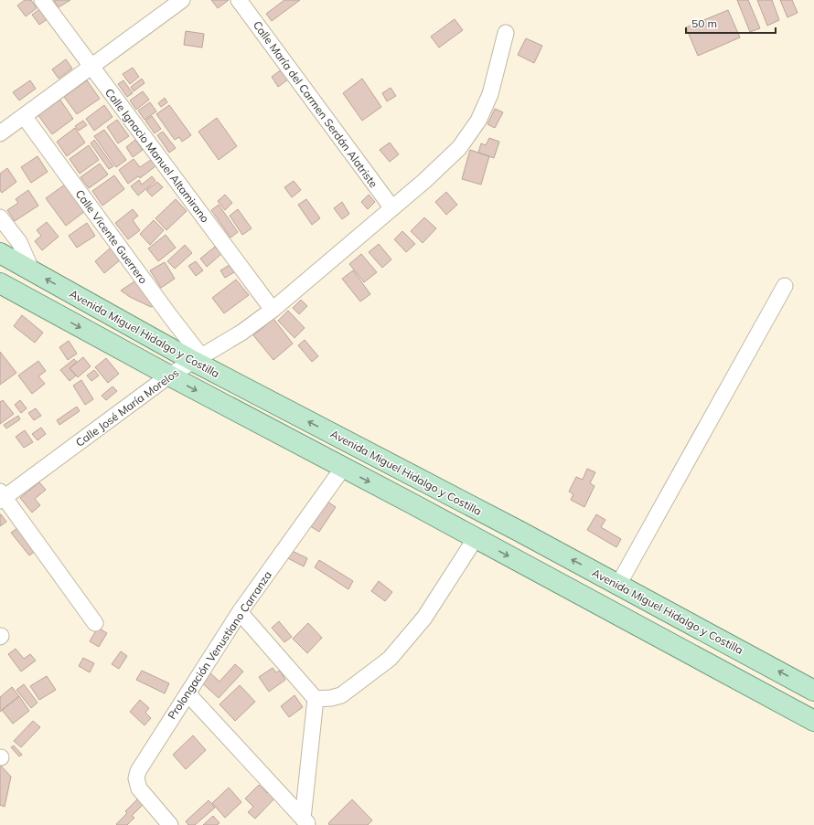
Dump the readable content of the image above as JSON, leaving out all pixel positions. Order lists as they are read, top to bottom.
{
  "streets": {
    "main road": ["Avenida Miguel Hidalgo y Costilla"],
    "street": [
      "Calle María del Carmen Serdán Alatriste",
      "Calle Ignacio Manuel Altamirano",
      "Calle Vicente Guerrero",
      "Calle José María Morelos",
      "Prolongación Venustiano Carranza"
    ]
  },
  "crossings": [
    ["Calle María del Carmen Serdán Alatriste", "Calle José María Morelos"],
    ["Calle Ignacio Manuel Altamirano", "Calle José María Morelos"],
    ["Calle Vicente Guerrero", "Avenida Miguel Hidalgo y Costilla"],
    ["Calle Vicente Guerrero", "Calle José María Morelos"],
    ["Avenida Miguel Hidalgo y Costilla", "Calle José María Morelos"]
  ],
  "scale_bar": "50 m"
}
